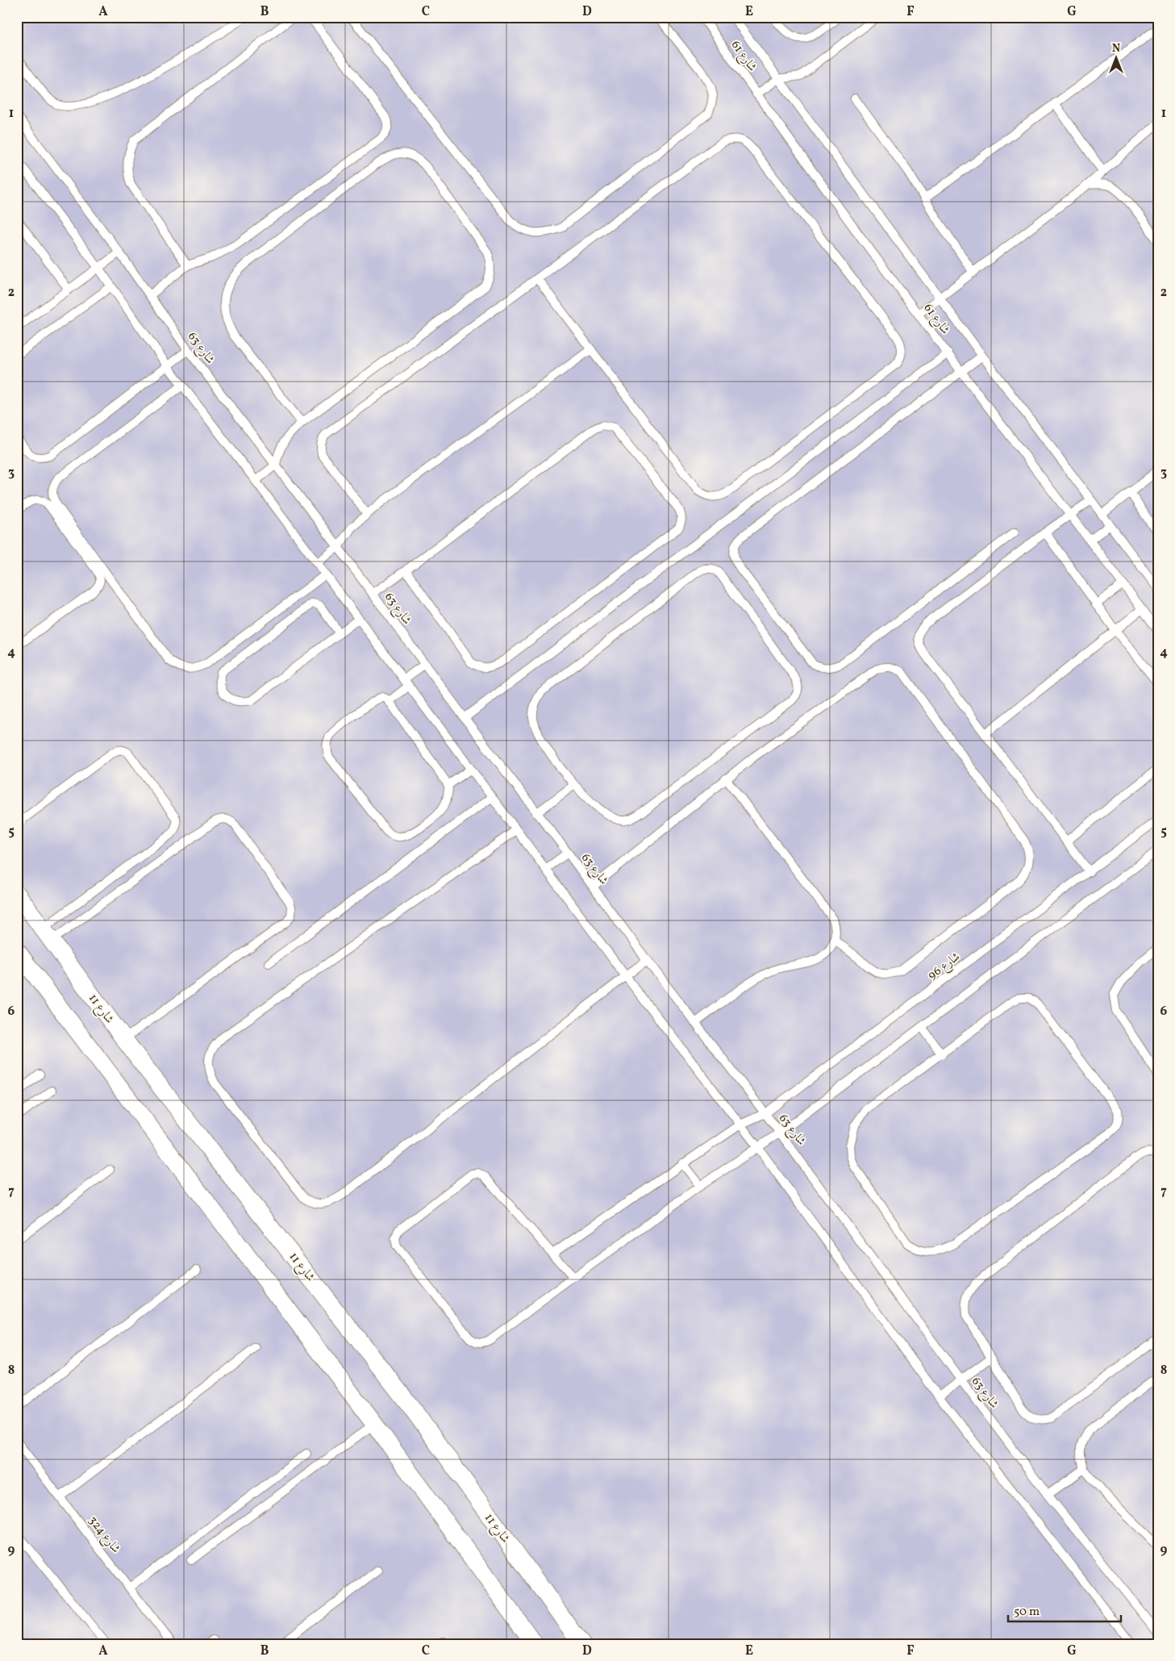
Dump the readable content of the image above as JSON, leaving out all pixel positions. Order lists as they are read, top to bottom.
{
  "streets": {
    "street": ["شارع 11"],
    "lane": [
      "شارع 61",
      "شارع 63",
      "شارع 96",
      "شارع 324"
    ]
  },
  "crossings": [
    ["شارع 63", "شارع 96"]
  ],
  "scale_bar": "50 m",
  "north": "top",
  "grid": {
    "columns": [
      "A",
      "B",
      "C",
      "D",
      "E",
      "F",
      "G"
    ],
    "rows": [
      "1",
      "2",
      "3",
      "4",
      "5",
      "6",
      "7",
      "8",
      "9"
    ]
  }
}
